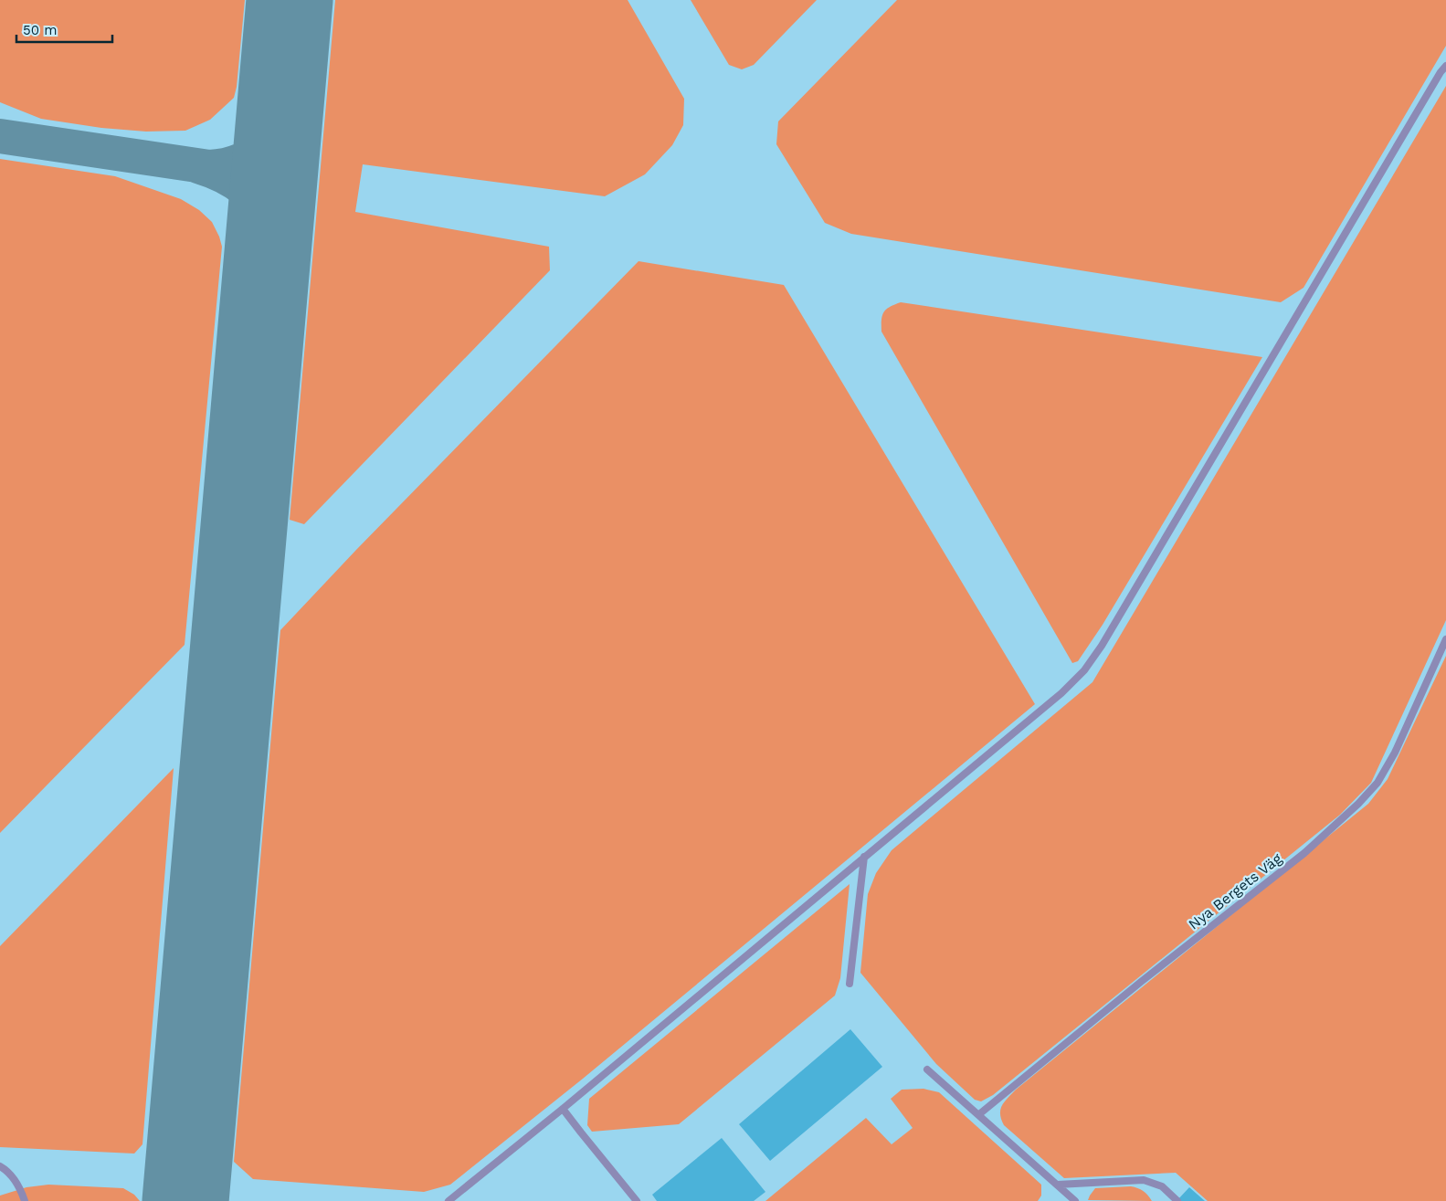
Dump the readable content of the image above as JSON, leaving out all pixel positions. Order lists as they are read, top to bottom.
{
  "streets": {
    "lane": ["Nya Bergets Väg"]
  },
  "scale_bar": "50 m"
}
